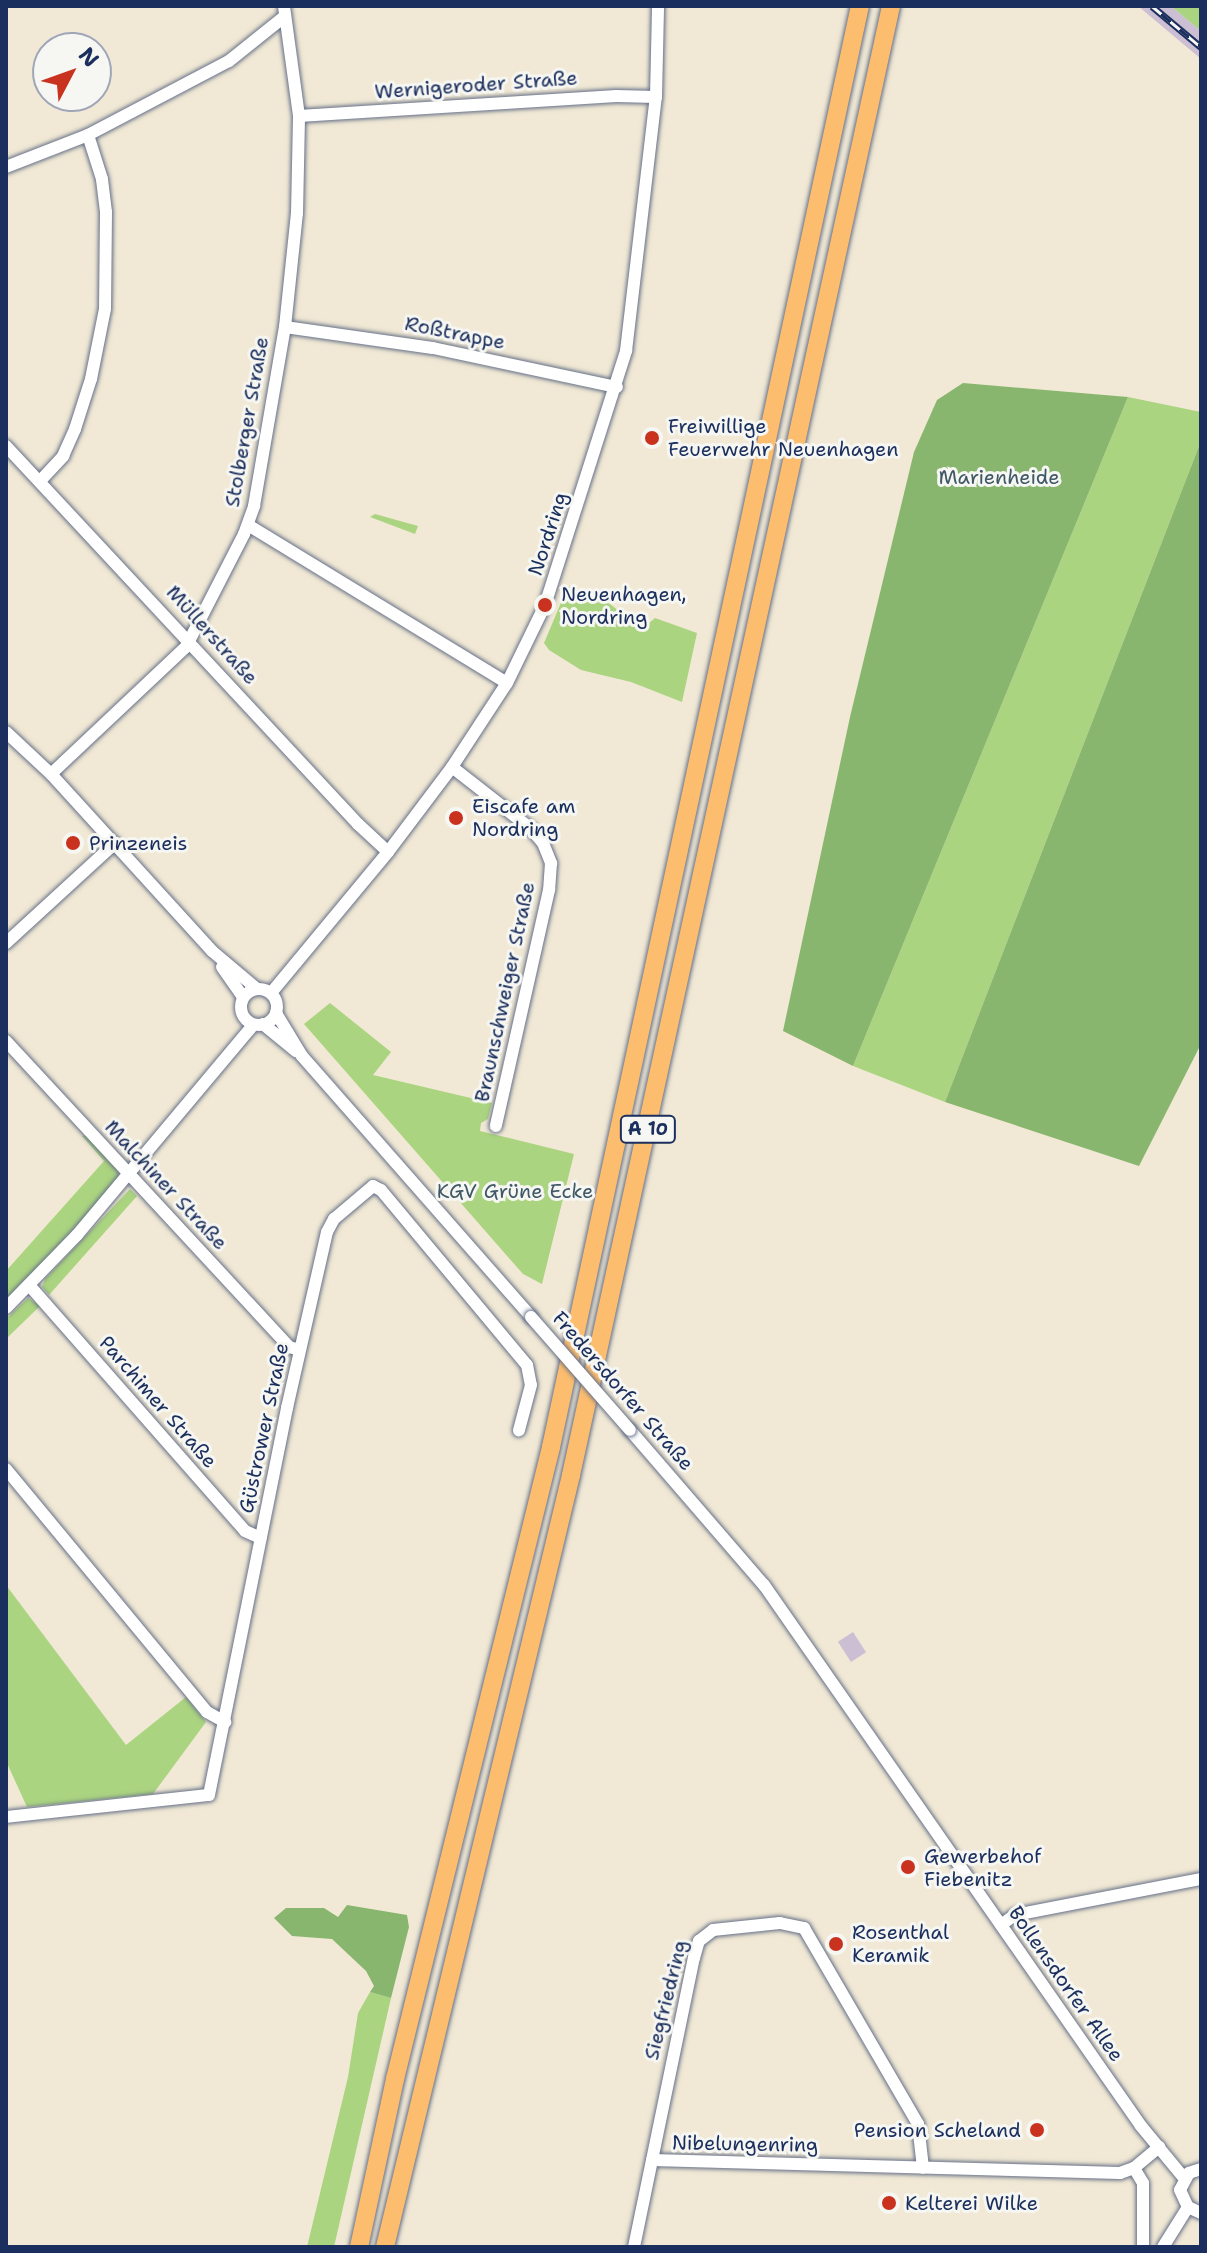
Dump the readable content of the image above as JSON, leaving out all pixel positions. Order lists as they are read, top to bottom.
{
  "streets": {
    "highway": ["A 10"],
    "street": [
      "Wernigeroder Straße",
      "Roßtrappe",
      "Stolberger Straße",
      "Nordring",
      "Müllerstraße",
      "Braunschweiger Straße",
      "Malchiner Straße",
      "Fredersdorfer Straße",
      "Parchimer Straße",
      "Güstrower Straße",
      "Bollensdorfer Allee",
      "Siegfriedring",
      "Nibelungenring"
    ]
  },
  "crossings": [
    ["Wernigeroder Straße", "Stolberger Straße"],
    ["Wernigeroder Straße", "Nordring"],
    ["Roßtrappe", "Stolberger Straße"],
    ["Roßtrappe", "Nordring"],
    ["Stolberger Straße", "Müllerstraße"],
    ["Nordring", "Müllerstraße"],
    ["Nordring", "Braunschweiger Straße"],
    ["Nordring", "Fredersdorfer Straße"],
    ["Malchiner Straße", "Güstrower Straße"],
    ["Fredersdorfer Straße", "Bollensdorfer Allee"],
    ["Parchimer Straße", "Güstrower Straße"],
    ["Siegfriedring", "Nibelungenring"]
  ],
  "parks": ["Marienheide", "KGV Grüne Ecke"],
  "places": [
    "Freiwillige Feuerwehr Neuenhagen",
    "Neuenhagen, Nordring",
    "Eiscafe am Nordring",
    "Prinzeneis",
    "Gewerbehof Fiebenitz",
    "Rosenthal Keramik",
    "Pension Scheland",
    "Kelterei Wilke"
  ],
  "north": "top right"
}
